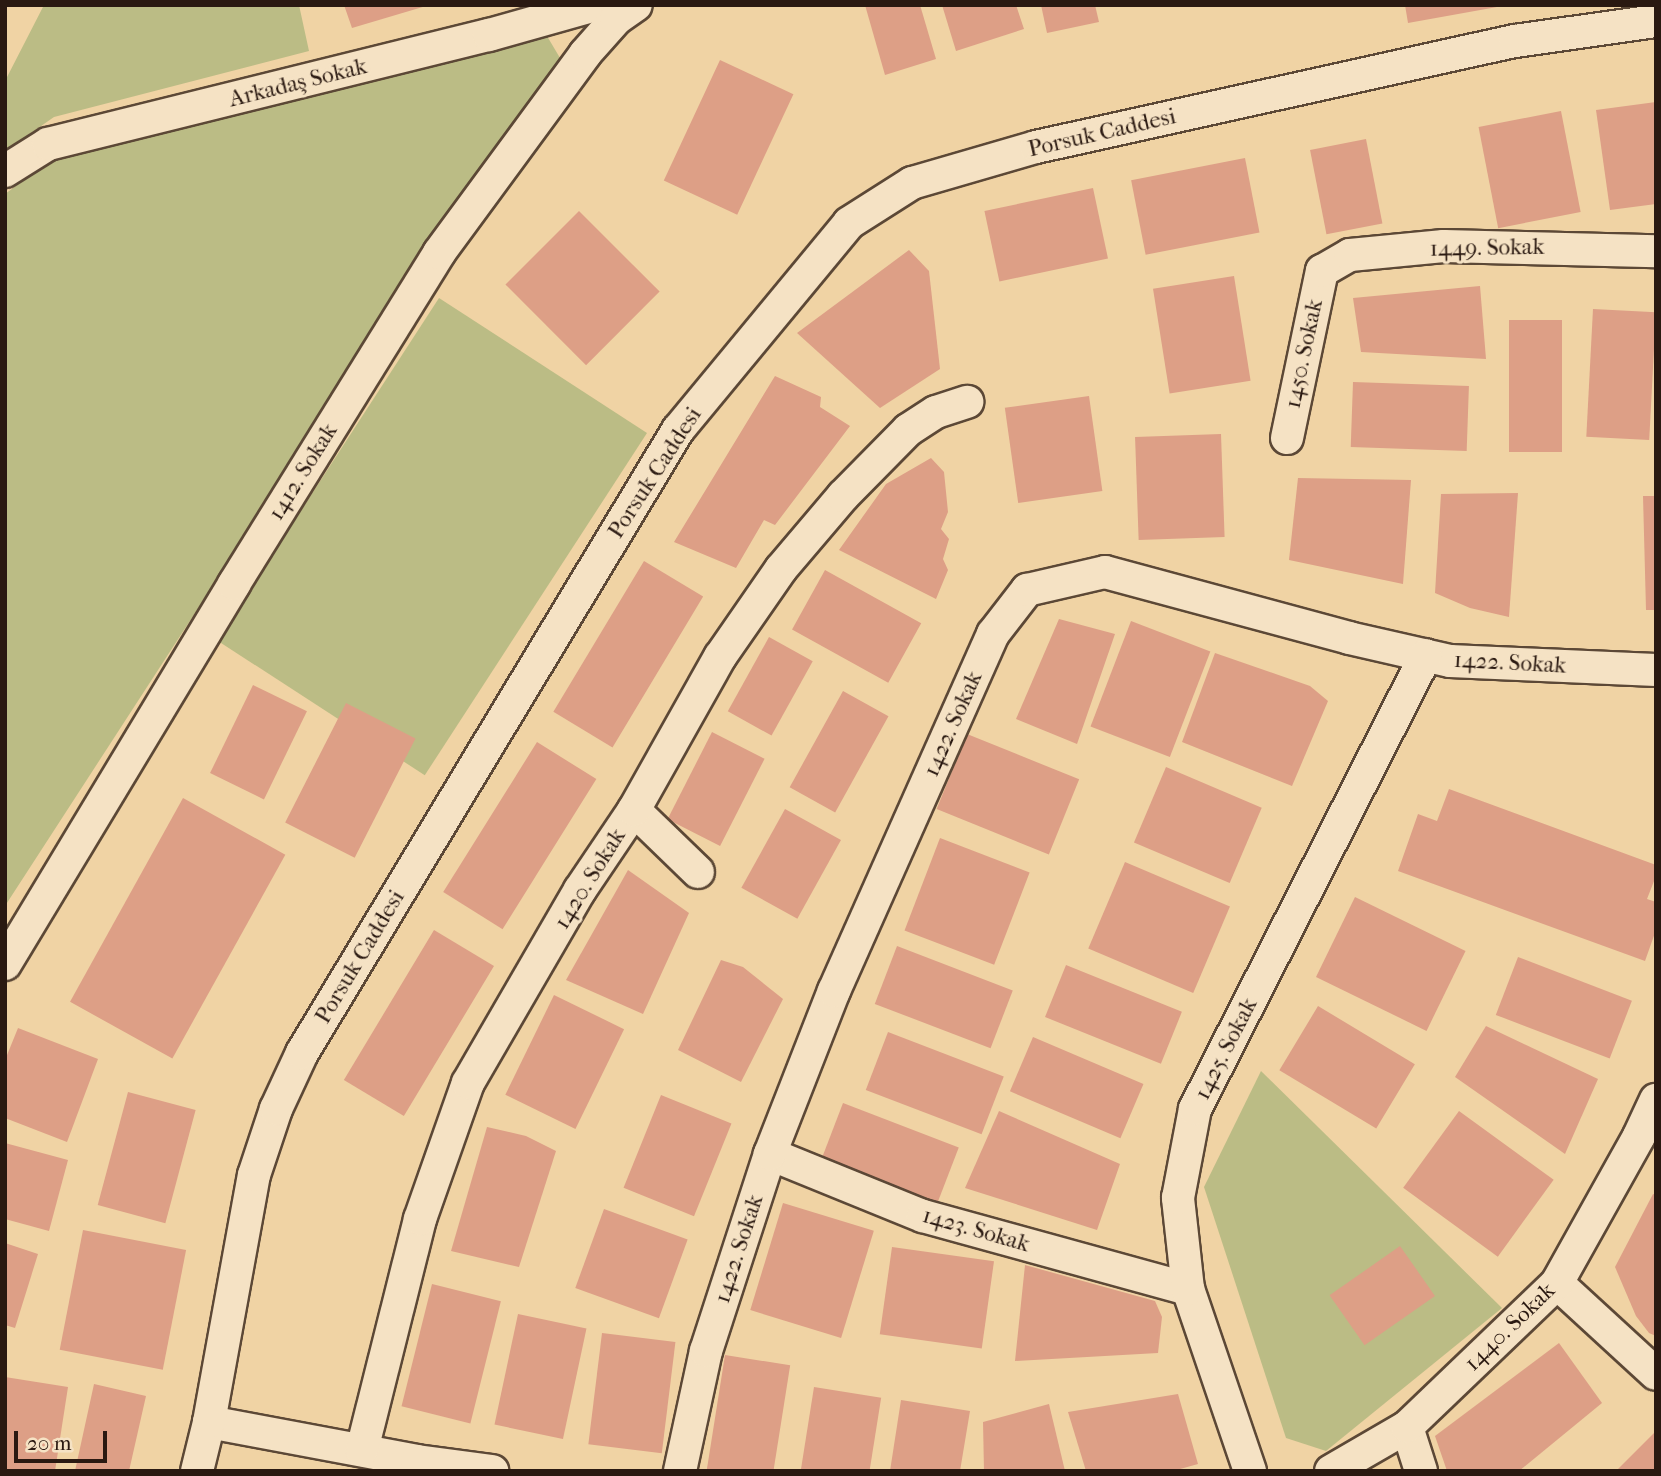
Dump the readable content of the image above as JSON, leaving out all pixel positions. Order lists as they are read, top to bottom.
{
  "streets": {
    "street": [
      "Arkadaş Sokak",
      "Porsuk Caddesi",
      "1449. Sokak",
      "1450. Sokak",
      "1412. Sokak",
      "1422. Sokak",
      "1420. Sokak",
      "1425. Sokak",
      "1423. Sokak",
      "1440. Sokak"
    ]
  },
  "crossings": [
    ["1449. Sokak", "1450. Sokak"],
    ["1422. Sokak", "1425. Sokak"],
    ["1422. Sokak", "1423. Sokak"],
    ["1425. Sokak", "1423. Sokak"]
  ],
  "scale_bar": "20 m"
}
